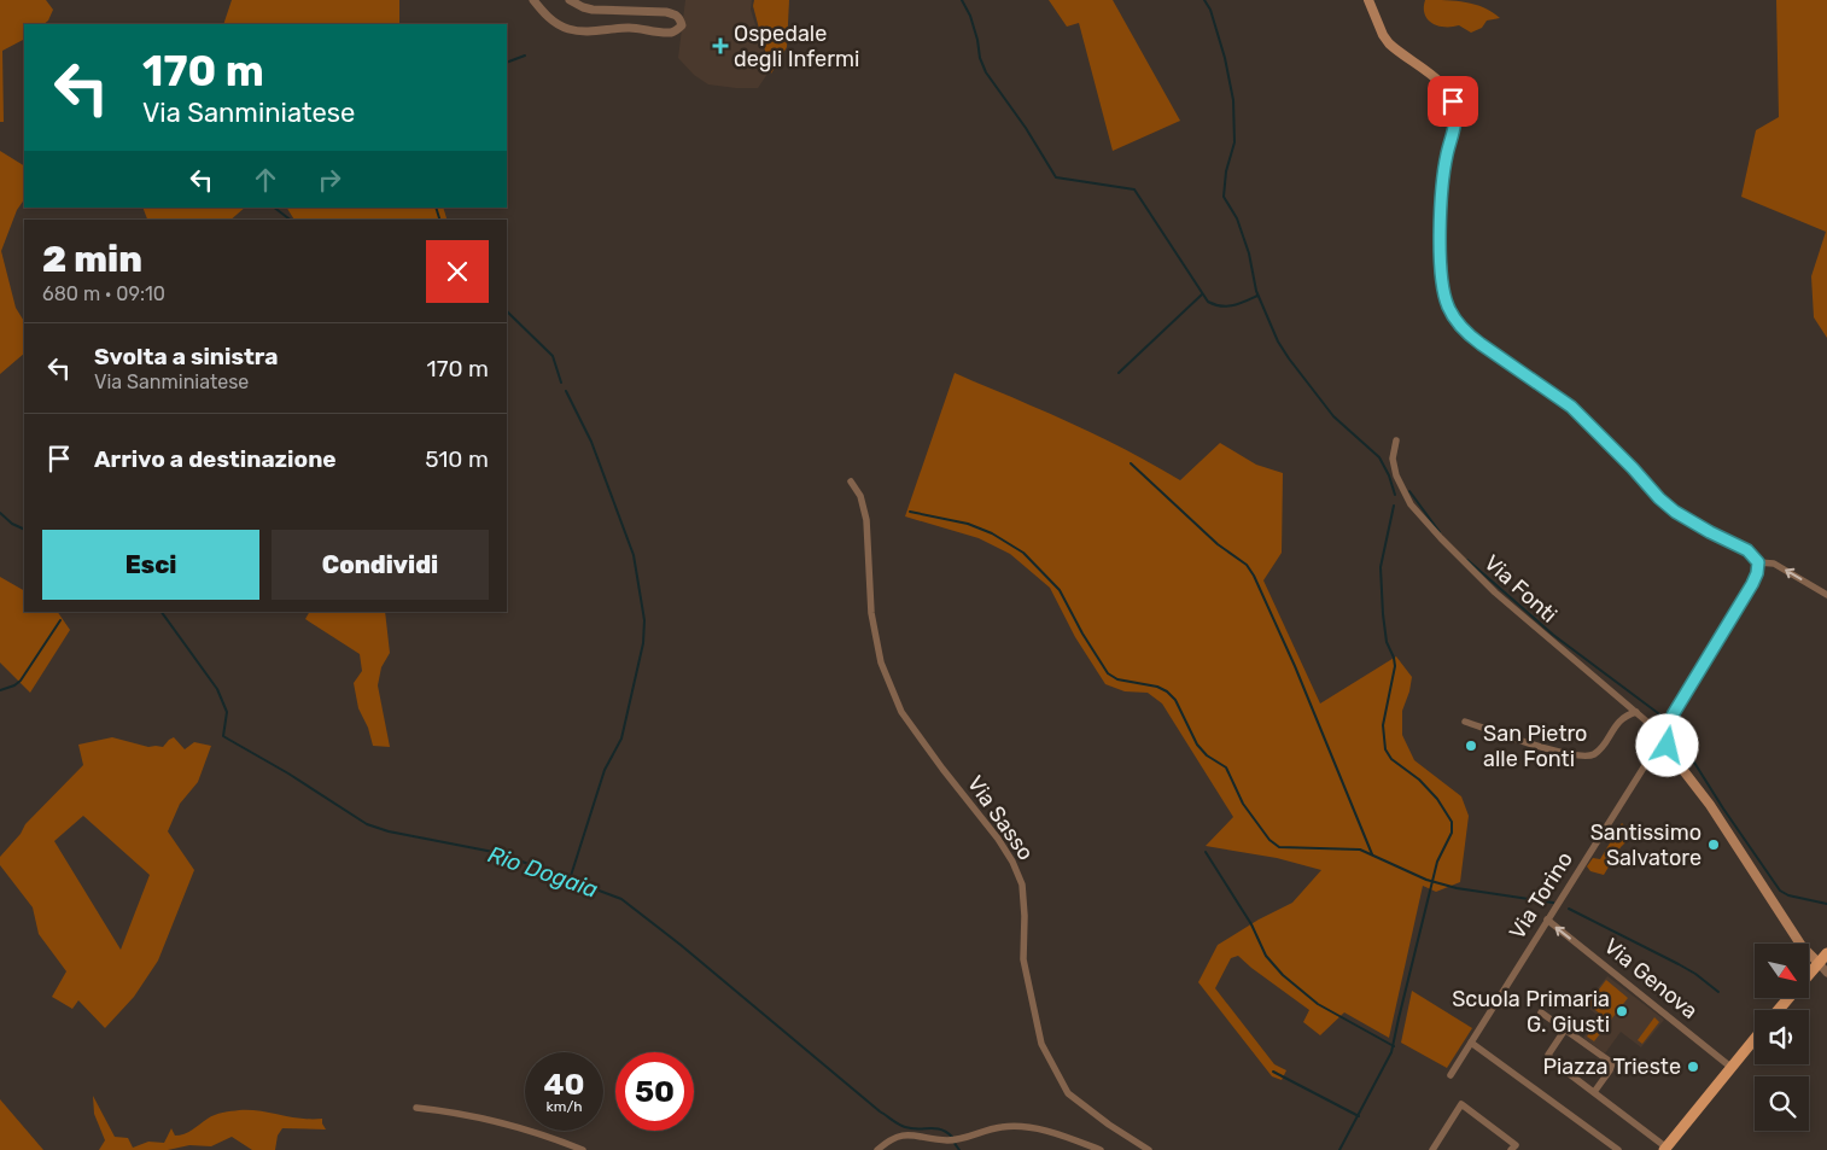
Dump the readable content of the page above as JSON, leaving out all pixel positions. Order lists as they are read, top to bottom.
{
  "streets": {
    "street": [
      "Via Fonti",
      "Via Sasso",
      "Via Torino",
      "Via Genova"
    ]
  },
  "crossings": [
    ["Via Fonti", "Via Torino"],
    ["Via Torino", "Via Genova"]
  ],
  "one_way": ["Via Genova"],
  "water": ["Rio Dogaia"],
  "places": {
    "health": ["Ospedale degli Infermi"],
    "other": [
      "San Pietro alle Fonti",
      "Santissimo Salvatore",
      "Scuola Primaria G. Giusti",
      "Piazza Trieste"
    ]
  },
  "north": "bottom right",
  "page": {
    "turn": ["170 m", "Via Sanminiatese"],
    "heading": ["2 min", "680 m · 09:10"],
    "list": [
      {
        "name": "Svolta a sinistra",
        "note": "Via Sanminiatese",
        "value": "170 m"
      },
      {
        "name": "Arrivo a destinazione",
        "value": "510 m"
      }
    ],
    "buttons": ["Esci", "Condividi"],
    "speed": "40 km/h",
    "limit": "50"
  }
}
